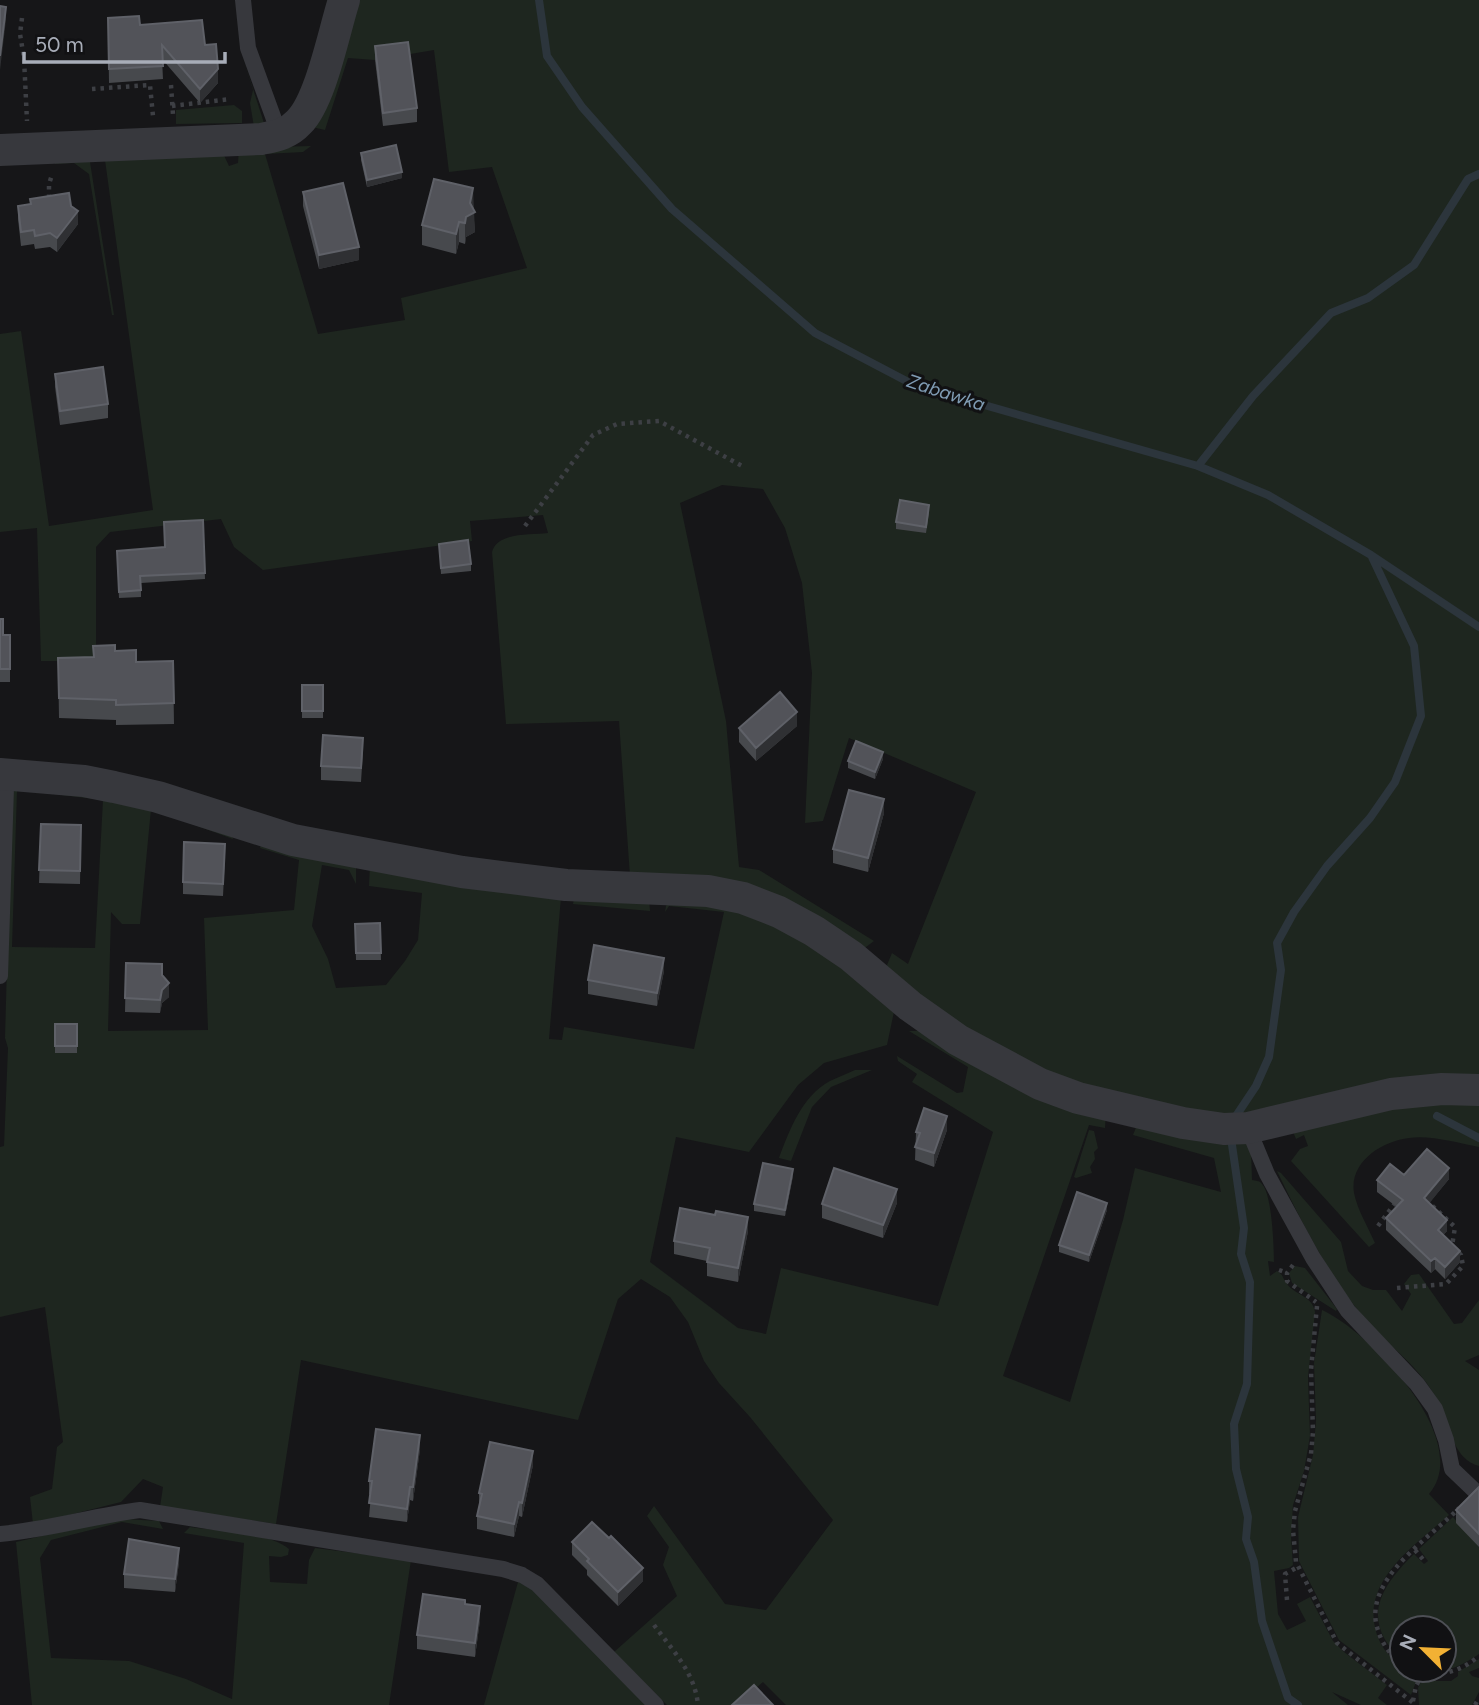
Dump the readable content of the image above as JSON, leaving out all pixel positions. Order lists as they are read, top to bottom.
{
  "water": ["Zabawka"],
  "scale_bar": "50 m",
  "north": "top left"
}
